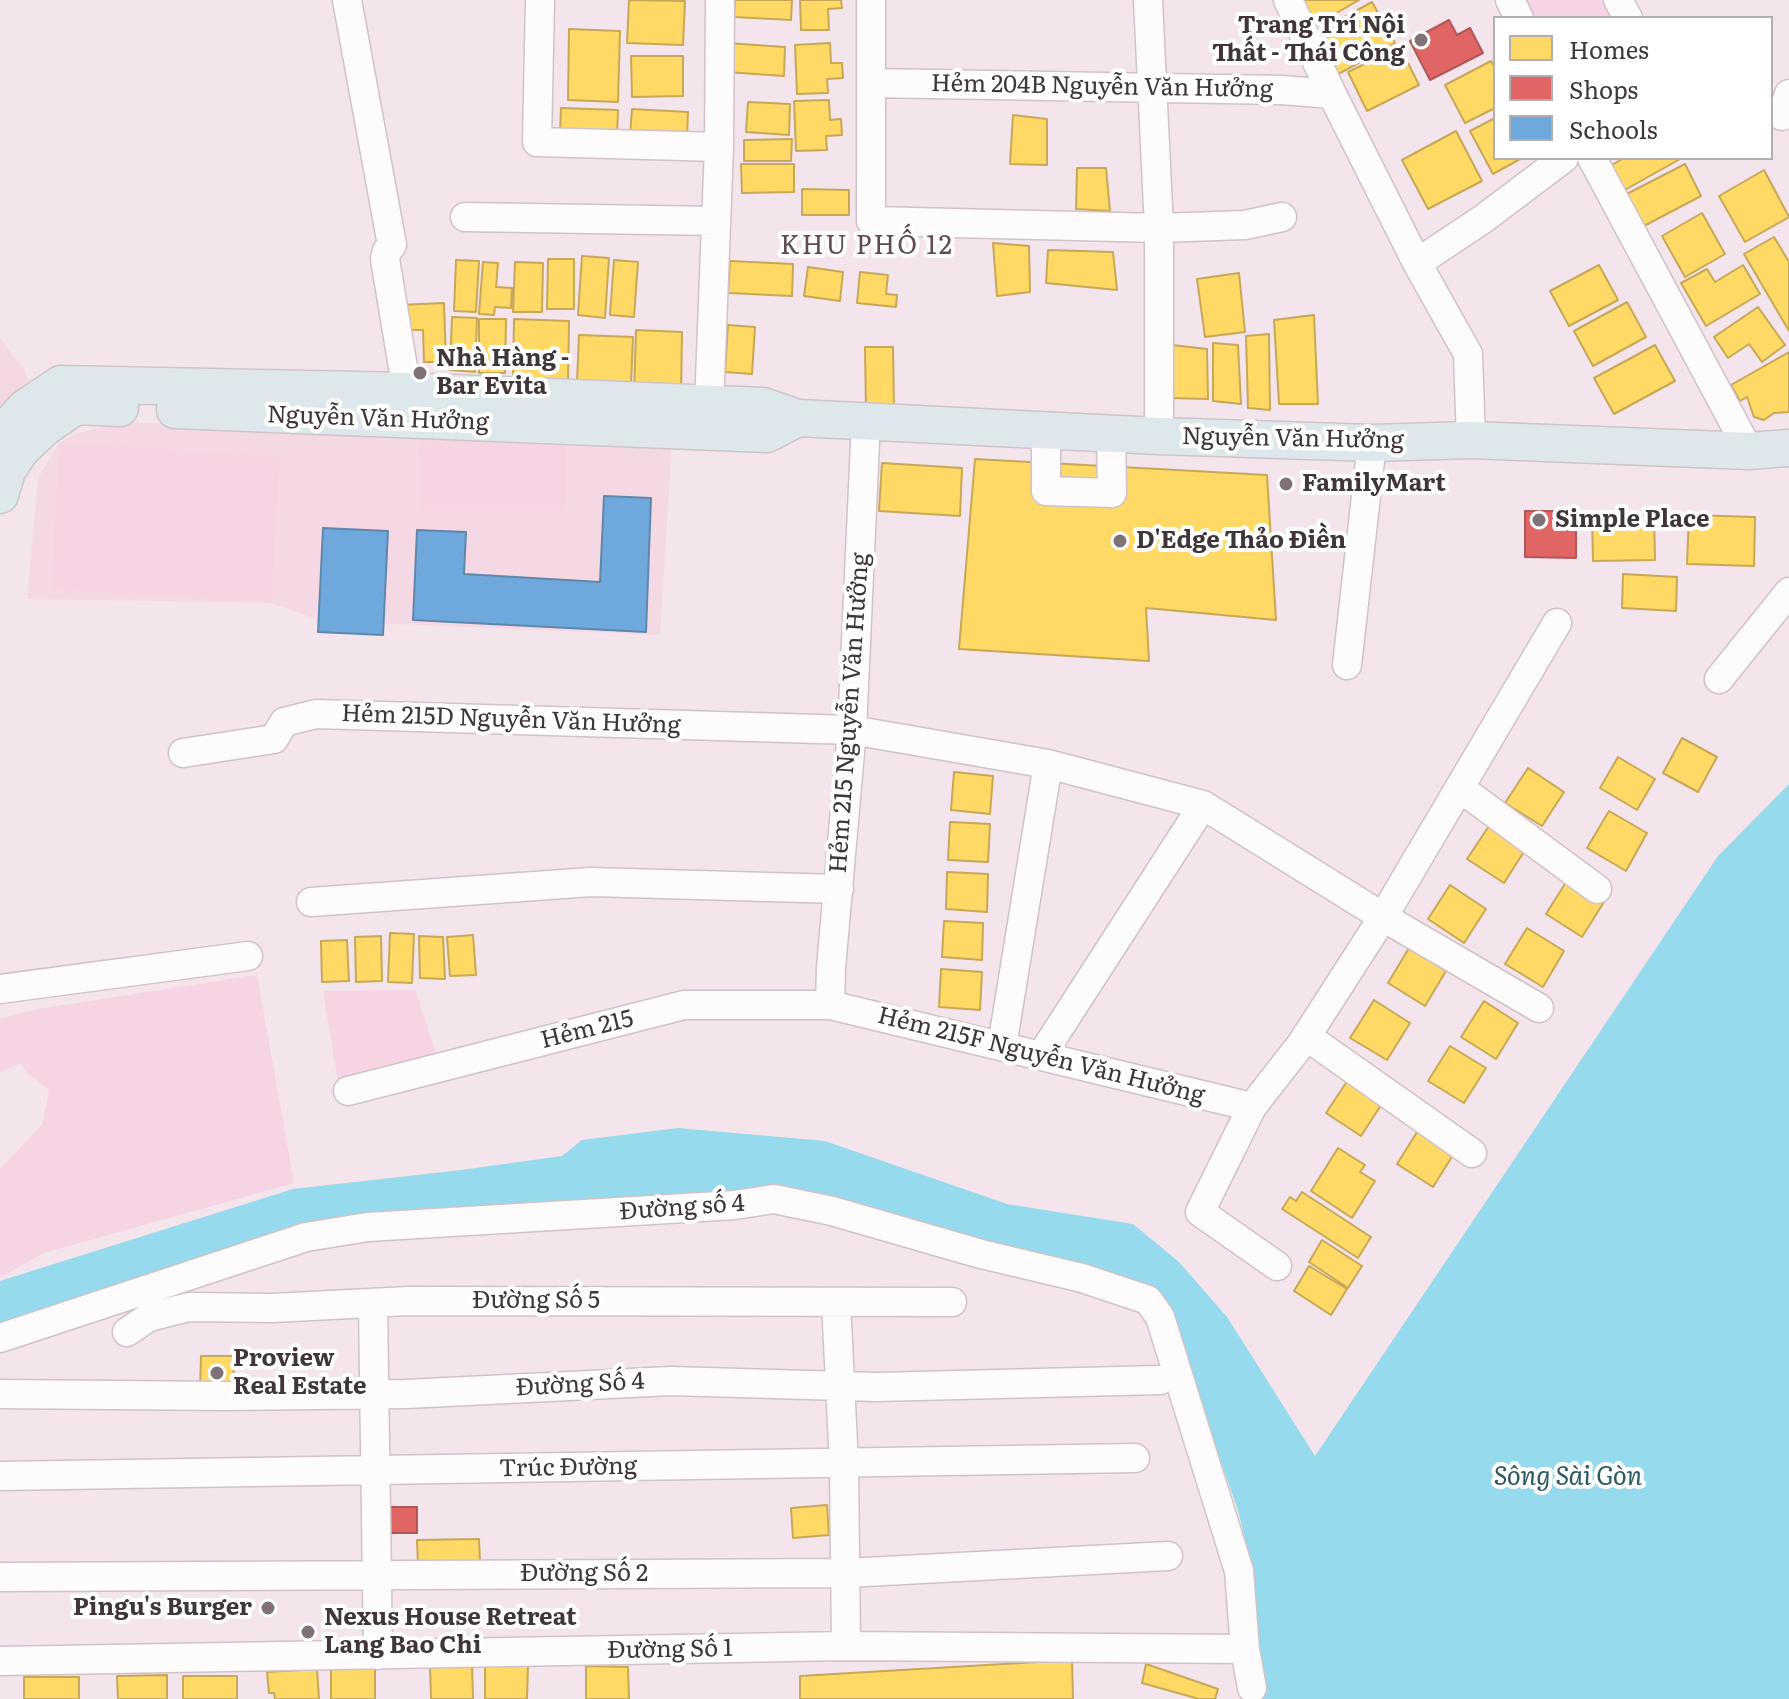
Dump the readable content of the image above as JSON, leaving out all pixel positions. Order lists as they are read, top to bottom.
{
  "streets": {
    "main road": ["Nguyễn Văn Hưởng"],
    "street": [
      "Hẻm 204B Nguyễn Văn Hưởng",
      "Hẻm 215 Nguyễn Văn Hưởng",
      "Hẻm 215D Nguyễn Văn Hưởng",
      "Hẻm 215",
      "Hẻm 215F Nguyễn Văn Hưởng",
      "Đường số 4",
      "Đường Số 5",
      "Đường Số 4",
      "Trúc Đường",
      "Đường Số 2",
      "Đường Số 1"
    ]
  },
  "crossings": [
    ["Nguyễn Văn Hưởng", "Hẻm 215 Nguyễn Văn Hưởng"],
    ["Hẻm 215 Nguyễn Văn Hưởng", "Hẻm 215D Nguyễn Văn Hưởng"],
    ["Hẻm 215 Nguyễn Văn Hưởng", "Hẻm 215"],
    ["Hẻm 215 Nguyễn Văn Hưởng", "Hẻm 215F Nguyễn Văn Hưởng"],
    ["Hẻm 215", "Hẻm 215F Nguyễn Văn Hưởng"],
    ["Đường số 4", "Đường Số 4"]
  ],
  "districts": ["KHU PHỐ 12"],
  "water": ["Sông Sài Gòn"],
  "places": [
    "Trang Trí Nội Thất - Thái Công",
    "Nhà Hàng - Bar Evita",
    "FamilyMart",
    "Simple Place",
    "D'Edge Thảo Điền",
    "Proview Real Estate",
    "Pingu's Burger",
    "Nexus House Retreat Lang Bao Chi"
  ],
  "legend": ["Homes", "Shops", "Schools"]
}
